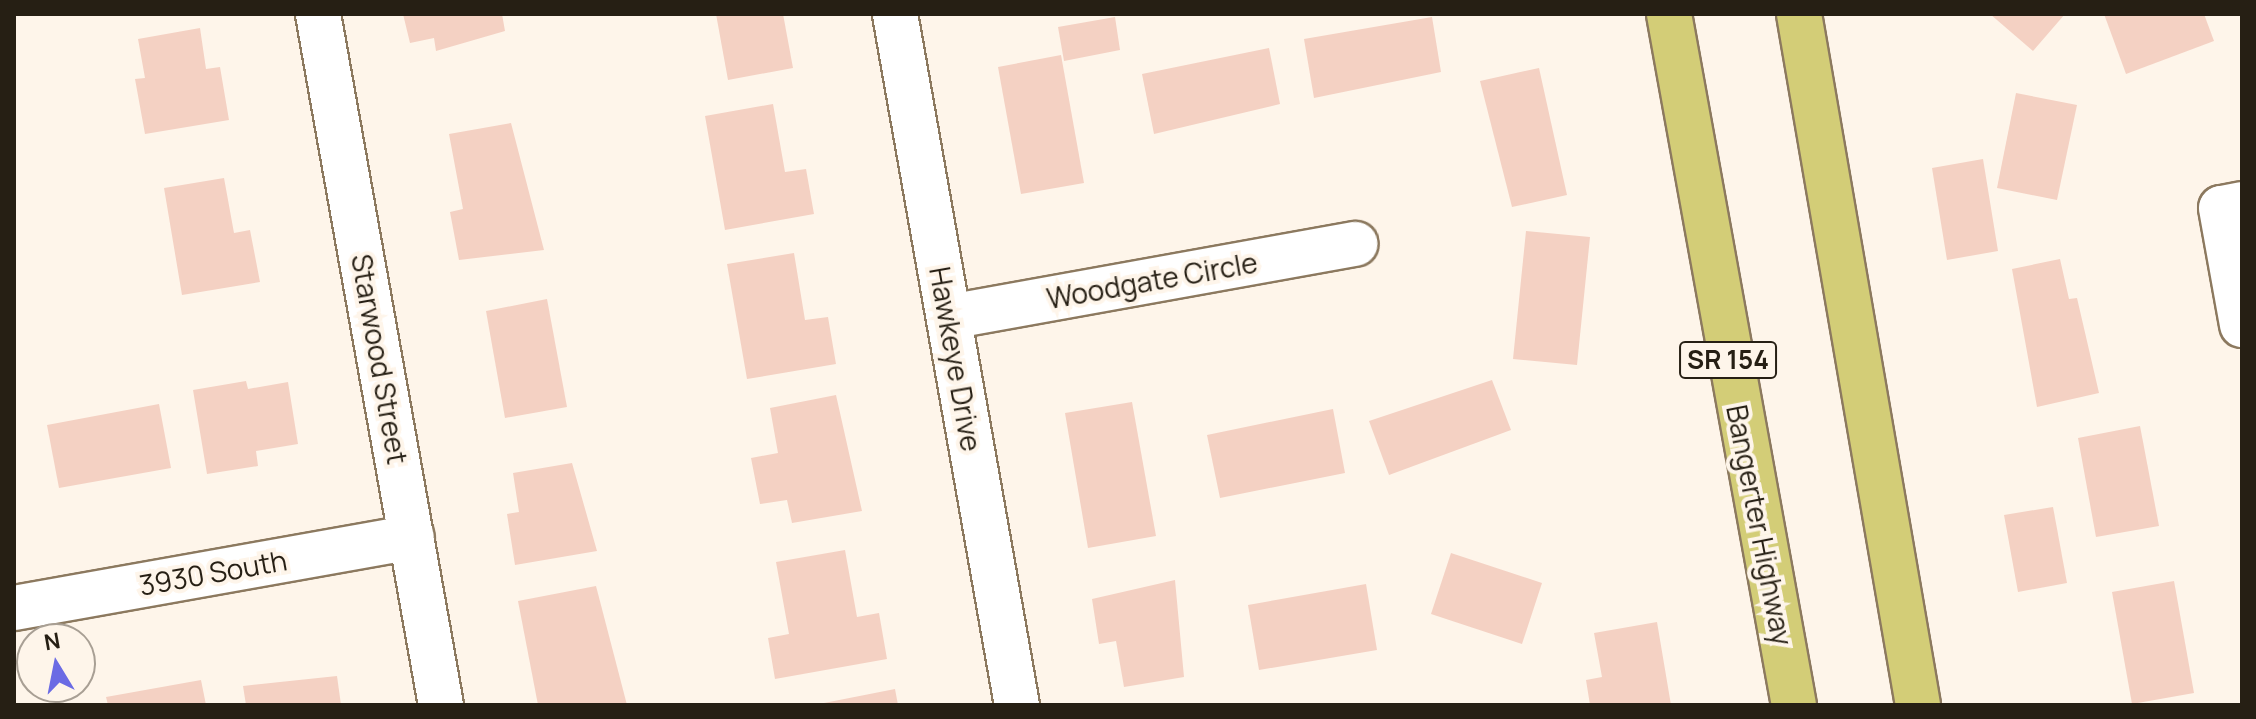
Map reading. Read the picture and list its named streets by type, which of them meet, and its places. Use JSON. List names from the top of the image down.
{
  "streets": {
    "highway": ["SR 154", "Bangerter Highway"],
    "street": [
      "Woodgate Circle",
      "Starwood Street",
      "Hawkeye Drive",
      "3930 South"
    ]
  },
  "crossings": [
    ["Woodgate Circle", "Hawkeye Drive"],
    ["Starwood Street", "3930 South"]
  ],
  "north": "top"
}
